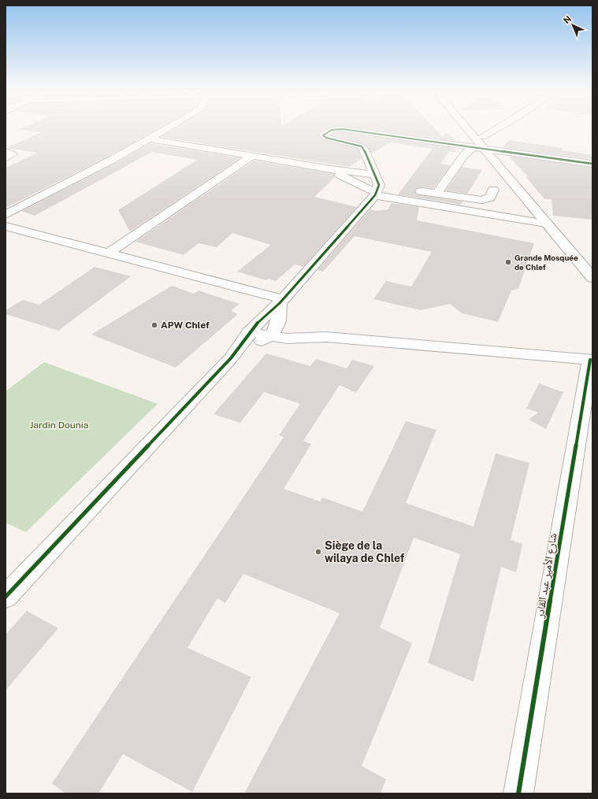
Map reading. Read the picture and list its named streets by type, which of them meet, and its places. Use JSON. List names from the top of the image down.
{
  "streets": {
    "street": ["شارع الأمير عبد القادر"]
  },
  "parks": ["Jardin Dounia"],
  "places": ["Grande Mosquée de Chlef", "APW Chlef", "Siège de la wilaya de Chlef"],
  "north": "top left"
}
